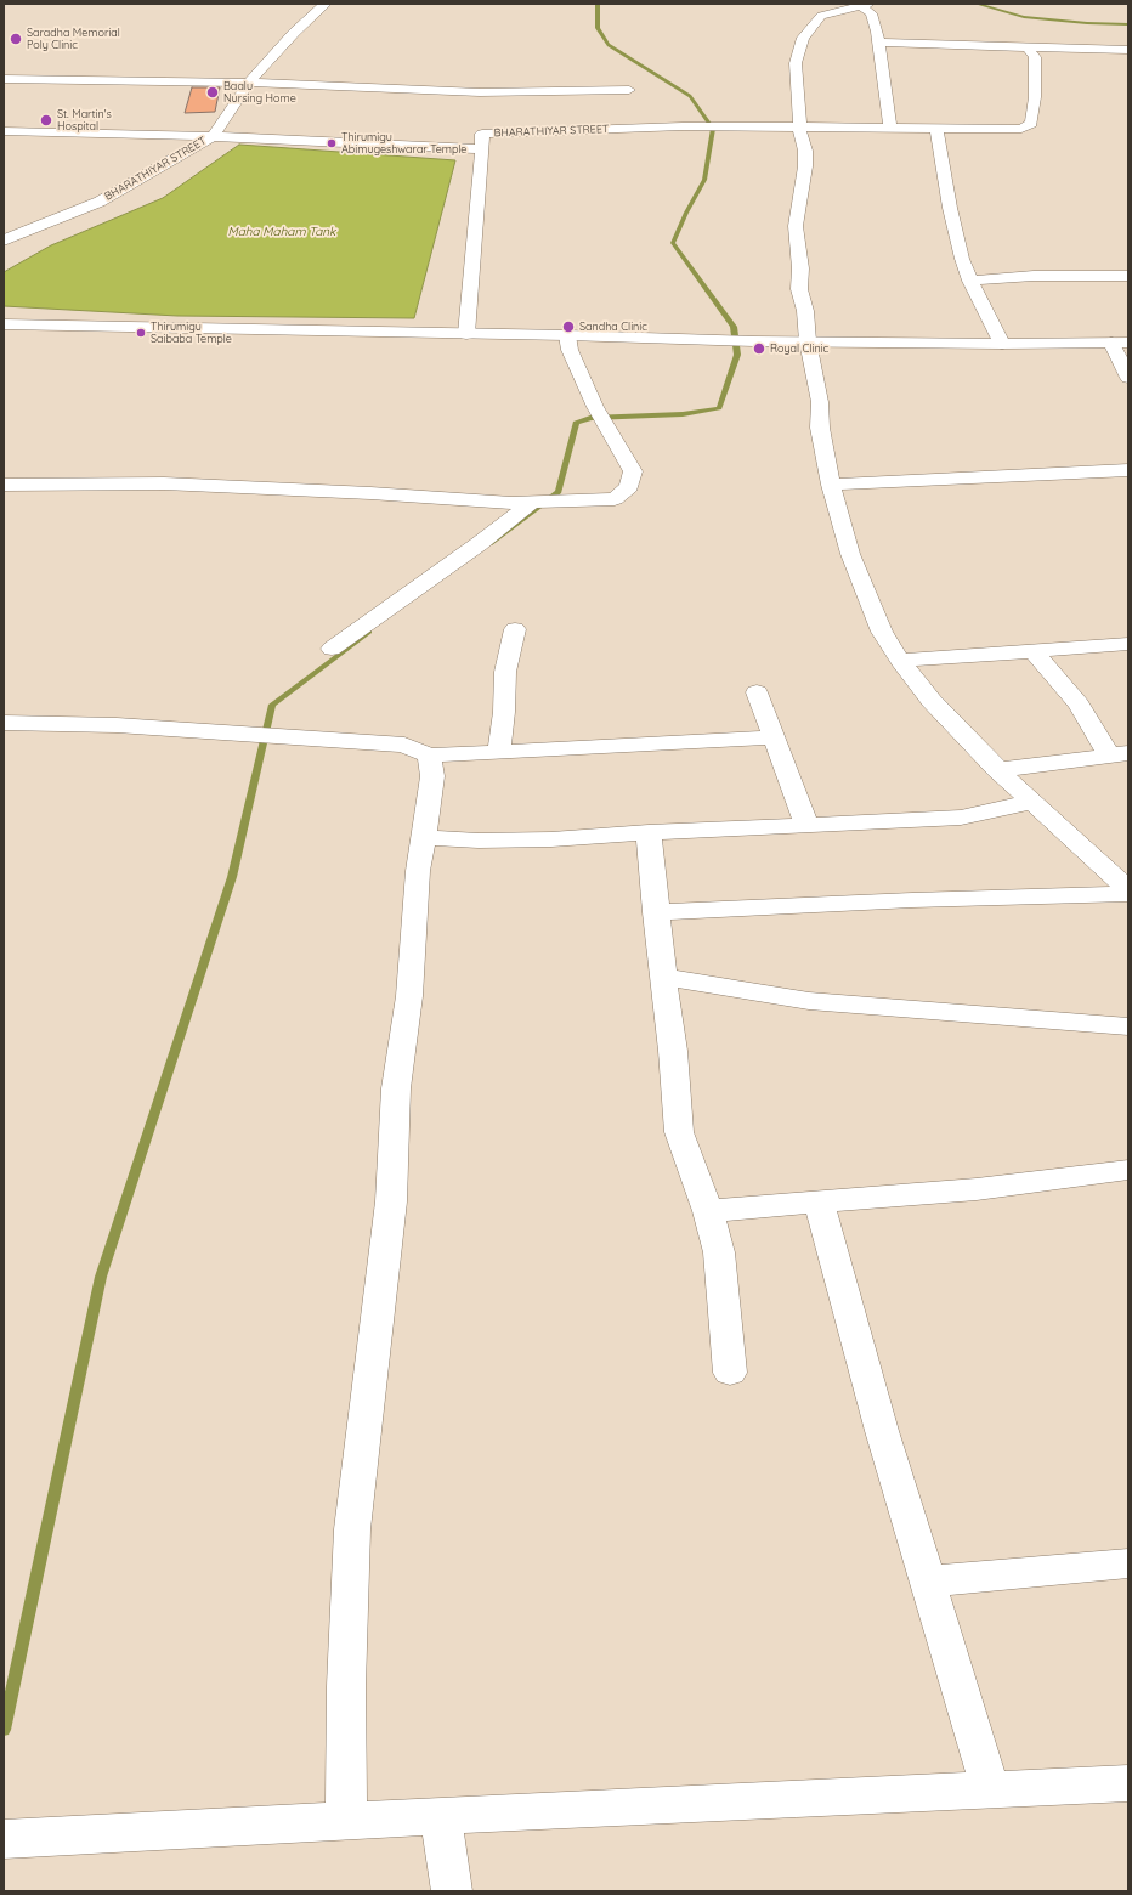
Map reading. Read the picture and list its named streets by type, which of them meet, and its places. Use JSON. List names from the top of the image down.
{
  "streets": {
    "street": ["BHARATHIYAR STREET"]
  },
  "water": ["Maha Maham Tank"],
  "places": [
    "Saradha Memorial Poly Clinic",
    "Baalu Nursing Home",
    "St. Martin's Hospital",
    "Thirumigu Abimugeshwarar Temple",
    "Sandha Clinic",
    "Thirumigu Saibaba Temple",
    "Royal Clinic"
  ]
}
